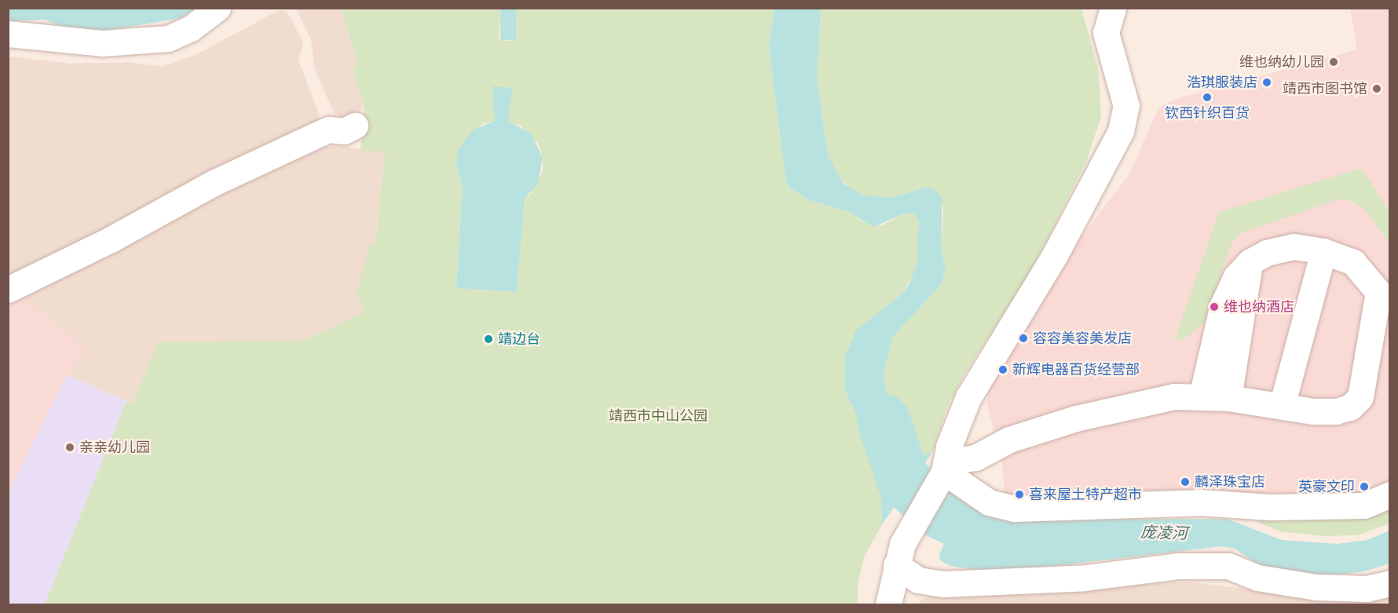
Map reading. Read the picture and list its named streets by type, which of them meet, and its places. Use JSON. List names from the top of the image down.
{
  "water": ["庞凌河"],
  "parks": ["靖西市中山公园"],
  "places": [
    "维也纳幼儿园",
    "浩琪服装店",
    "靖西市图书馆",
    "钦西针织百货",
    "维也纳酒店",
    "容容美容美发店",
    "靖边台",
    "新辉电器百货经营部",
    "亲亲幼儿园",
    "麟泽珠宝店",
    "英豪文印",
    "喜来屋土特产超市"
  ]
}
